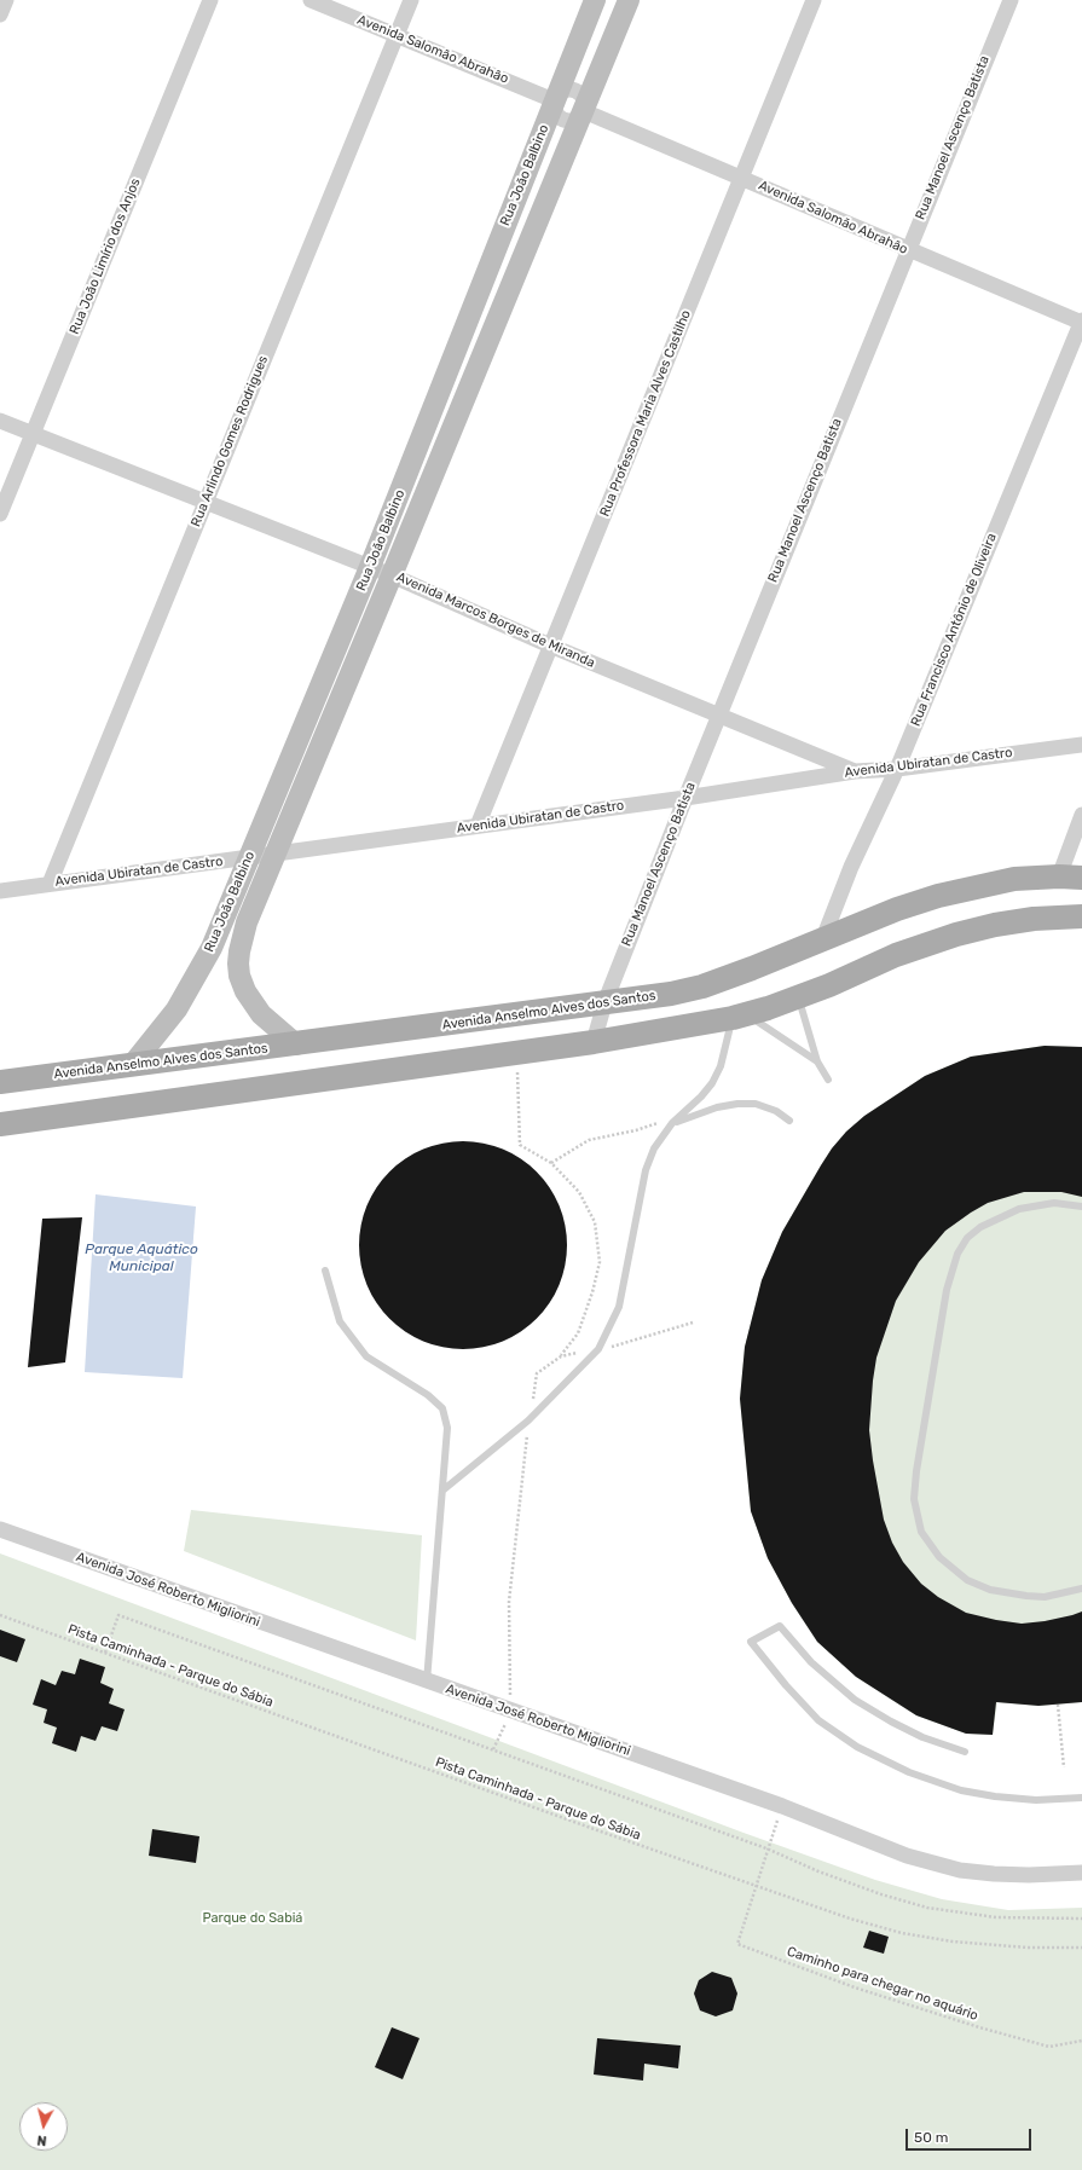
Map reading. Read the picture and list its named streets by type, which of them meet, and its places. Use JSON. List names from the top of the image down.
{
  "streets": {
    "main road": ["Rua João Balbino", "Avenida Anselmo Alves dos Santos"],
    "street": [
      "Avenida Salomão Abrahão",
      "Rua Manoel Ascenço Batista",
      "Rua João Limírio dos Anjos",
      "Rua Professora Maria Alves Castilho",
      "Rua Arlindo Gomes Rodrigues",
      "Avenida Marcos Borges de Miranda",
      "Rua Francisco Antônio de Oliveira",
      "Avenida Ubiratan de Castro",
      "Avenida José Roberto Migliorini"
    ],
    "path": ["Pista Caminhada - Parque do Sábia", "Caminho para chegar no aquário"]
  },
  "crossings": [
    ["Avenida Salomão Abrahão", "Rua Manoel Ascenço Batista"],
    ["Avenida Salomão Abrahão", "Rua João Balbino"],
    ["Avenida Salomão Abrahão", "Rua Professora Maria Alves Castilho"],
    ["Avenida Salomão Abrahão", "Rua Arlindo Gomes Rodrigues"],
    ["Avenida Salomão Abrahão", "Rua Francisco Antônio de Oliveira"],
    ["Rua Manoel Ascenço Batista", "Avenida Marcos Borges de Miranda"],
    ["Rua Manoel Ascenço Batista", "Avenida Ubiratan de Castro"],
    ["Rua Manoel Ascenço Batista", "Avenida Anselmo Alves dos Santos"],
    ["Rua João Balbino", "Avenida Marcos Borges de Miranda"],
    ["Rua João Balbino", "Avenida Ubiratan de Castro"],
    ["Rua João Balbino", "Avenida Anselmo Alves dos Santos"],
    ["Rua João Limírio dos Anjos", "Avenida Marcos Borges de Miranda"],
    ["Rua Professora Maria Alves Castilho", "Avenida Marcos Borges de Miranda"],
    ["Rua Professora Maria Alves Castilho", "Avenida Ubiratan de Castro"],
    ["Rua Arlindo Gomes Rodrigues", "Avenida Marcos Borges de Miranda"],
    ["Rua Arlindo Gomes Rodrigues", "Avenida Ubiratan de Castro"],
    ["Avenida Marcos Borges de Miranda", "Avenida Ubiratan de Castro"],
    ["Rua Francisco Antônio de Oliveira", "Avenida Ubiratan de Castro"],
    ["Rua Francisco Antônio de Oliveira", "Avenida Anselmo Alves dos Santos"],
    ["Pista Caminhada - Parque do Sábia", "Caminho para chegar no aquário"]
  ],
  "water": ["Parque Aquático Municipal"],
  "parks": ["Parque do Sabiá"],
  "scale_bar": "50 m",
  "north": "bottom"
}
